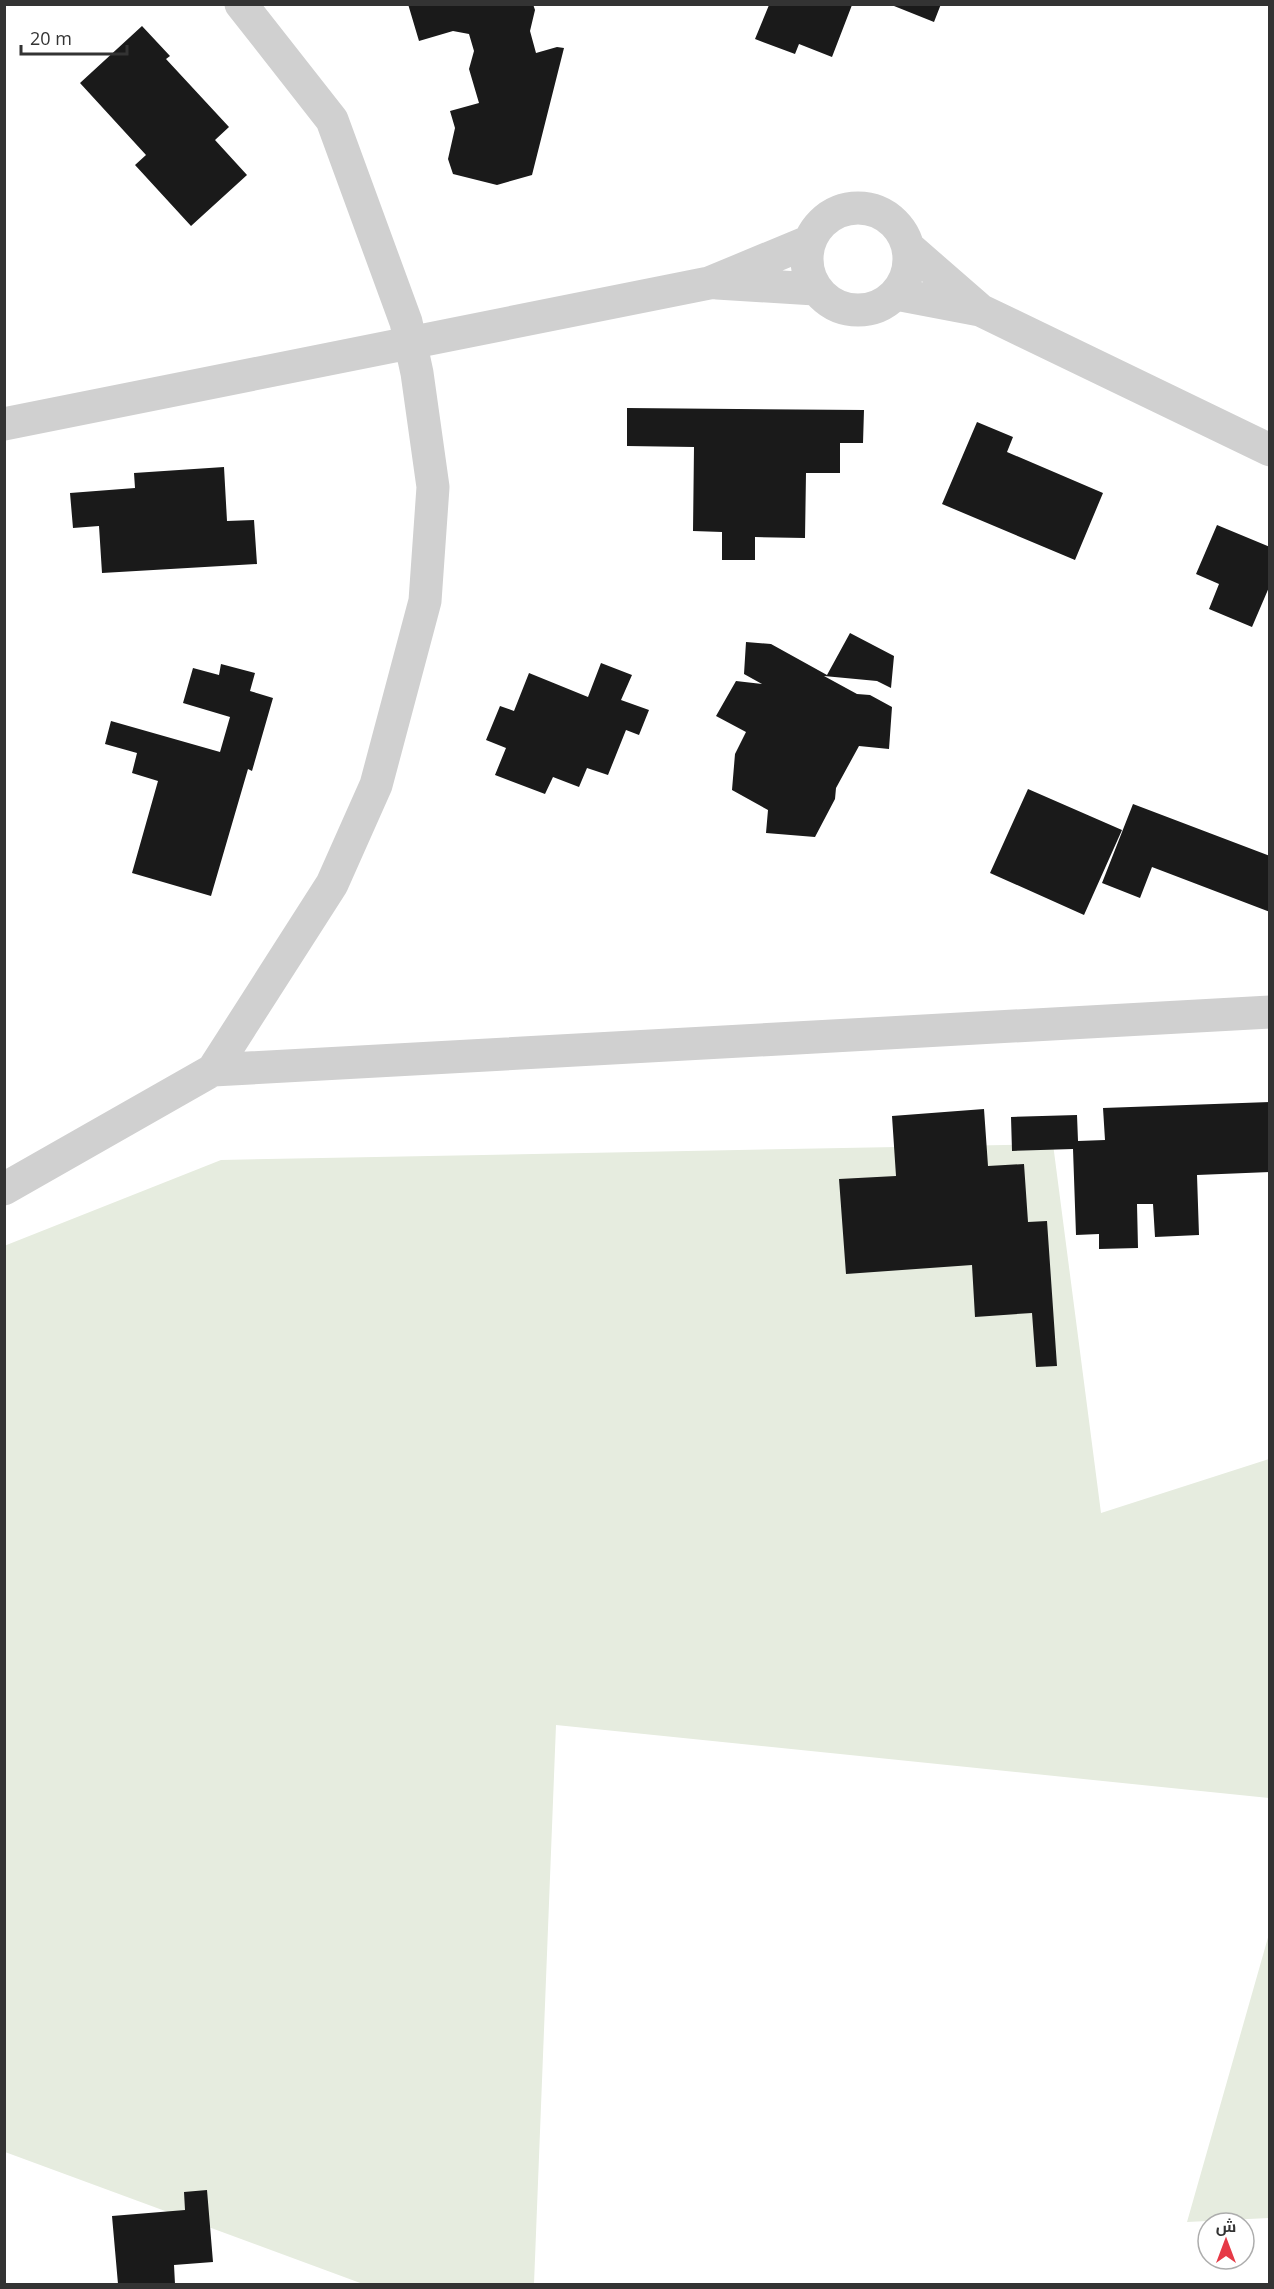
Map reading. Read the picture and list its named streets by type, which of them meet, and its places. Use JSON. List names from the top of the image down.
{
  "scale_bar": "20 m",
  "north": "top"
}
